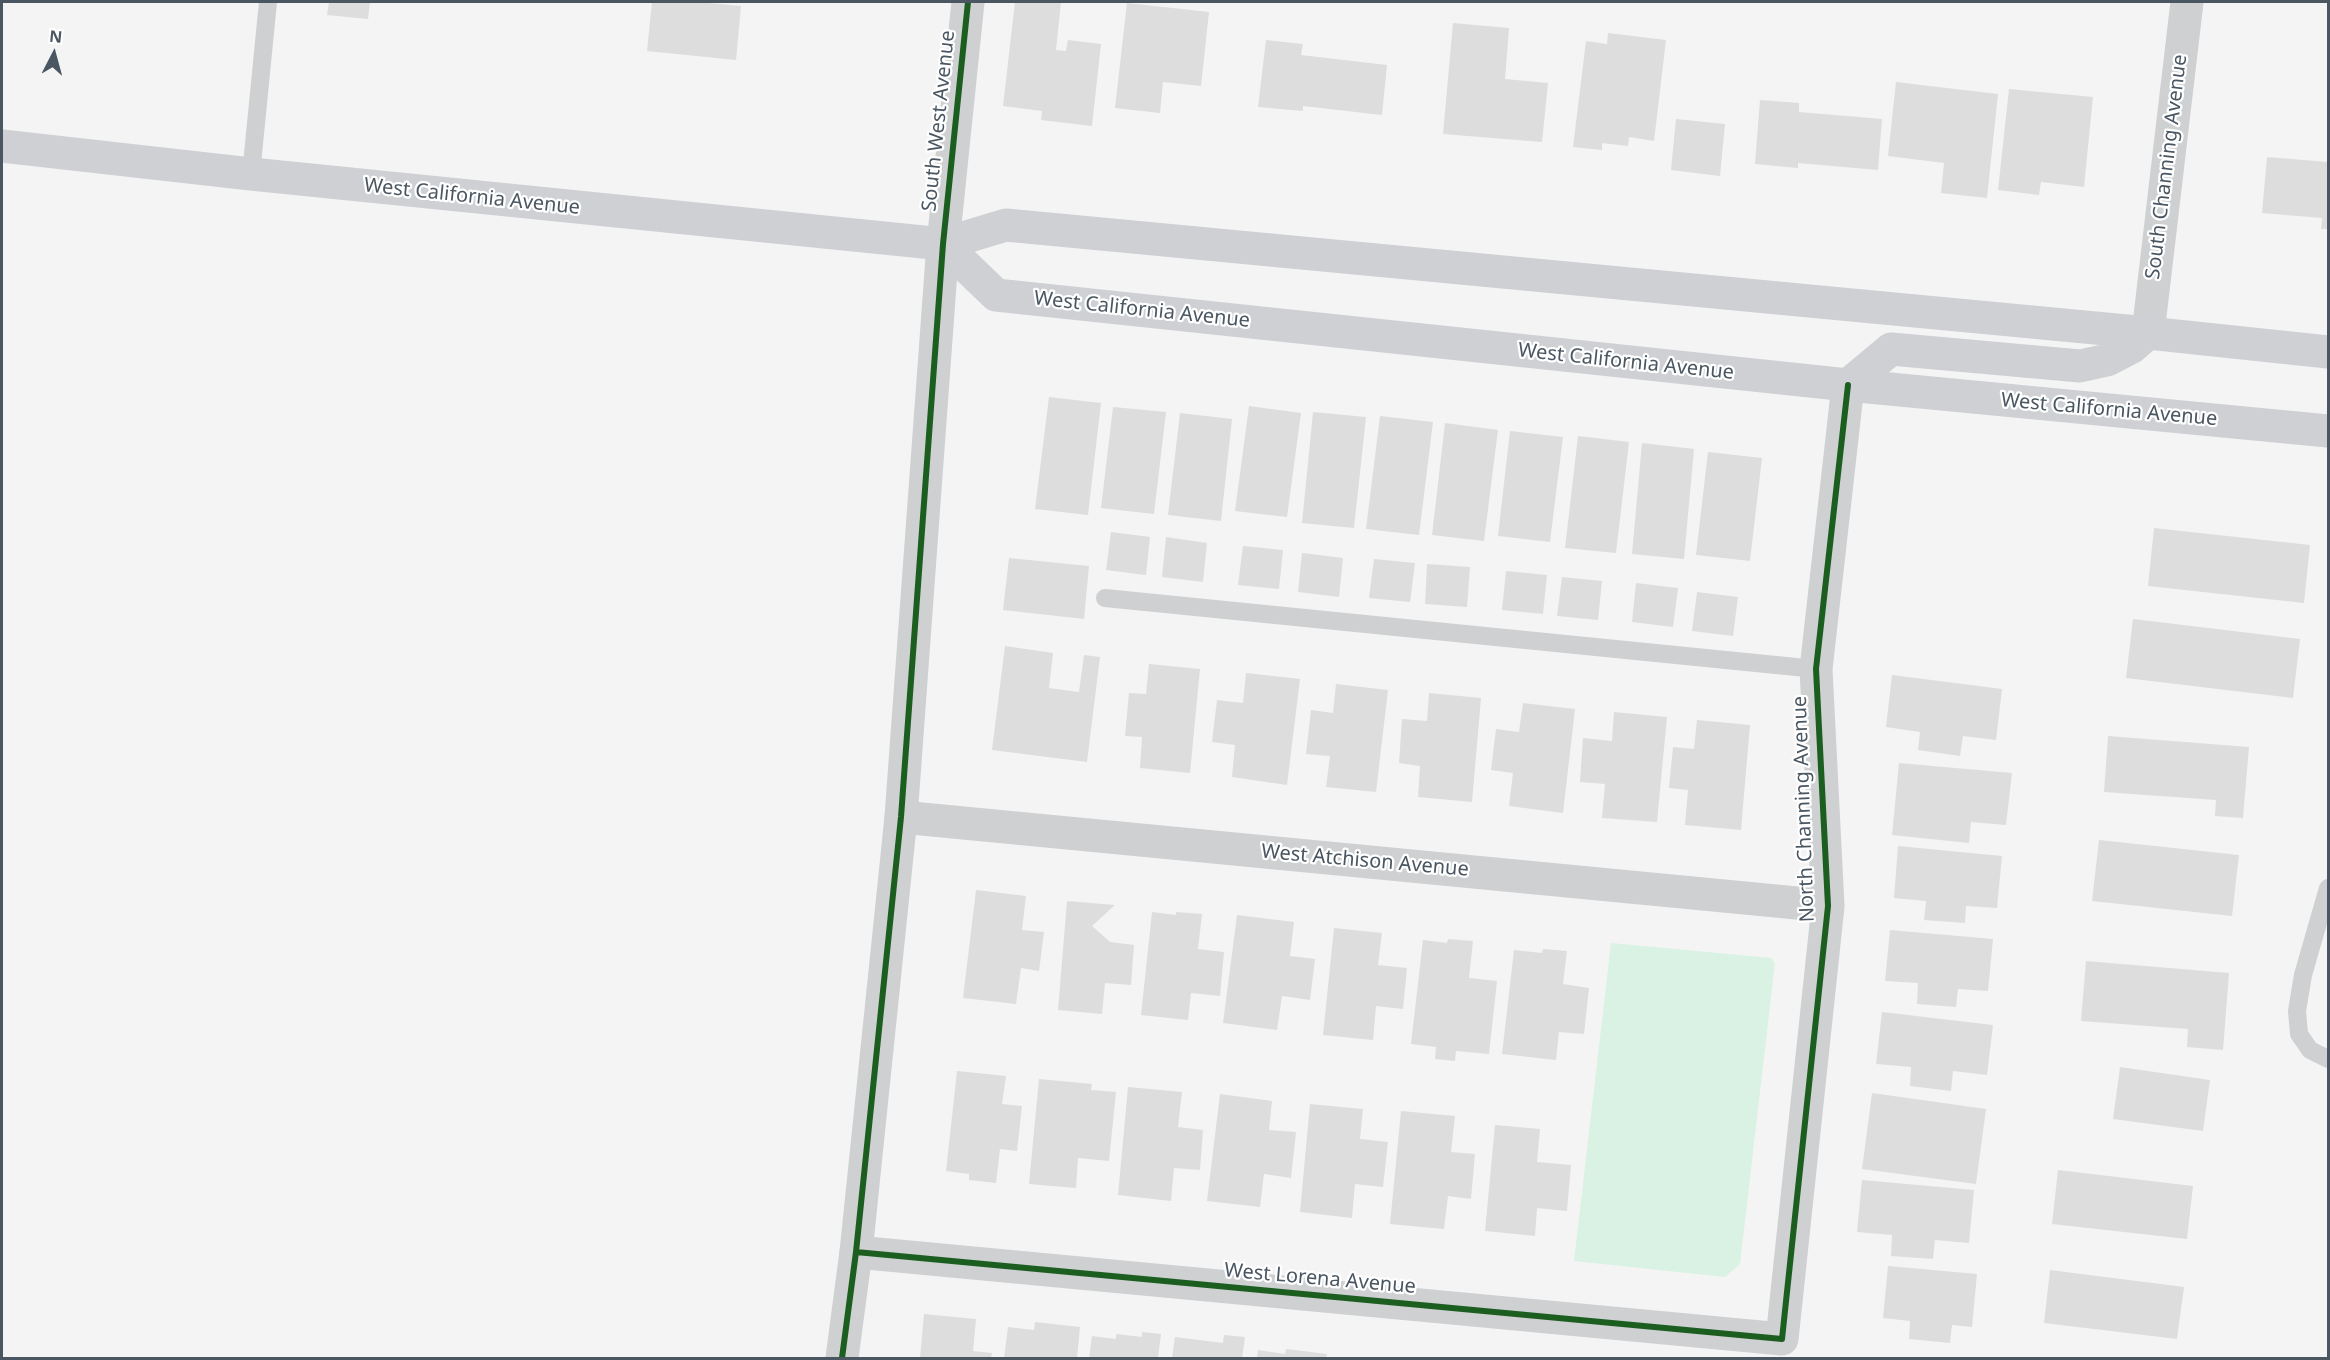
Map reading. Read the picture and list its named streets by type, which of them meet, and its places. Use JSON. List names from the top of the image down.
{
  "streets": {
    "main road": ["West California Avenue"],
    "street": [
      "South West Avenue",
      "South Channing Avenue",
      "North Channing Avenue",
      "West Atchison Avenue",
      "West Lorena Avenue"
    ]
  },
  "crossings": [
    ["South West Avenue", "West California Avenue"],
    ["South West Avenue", "West Atchison Avenue"],
    ["South West Avenue", "West Lorena Avenue"],
    ["South Channing Avenue", "West California Avenue"],
    ["West California Avenue", "North Channing Avenue"],
    ["North Channing Avenue", "West Atchison Avenue"],
    ["North Channing Avenue", "West Lorena Avenue"]
  ],
  "north": "top"
}
